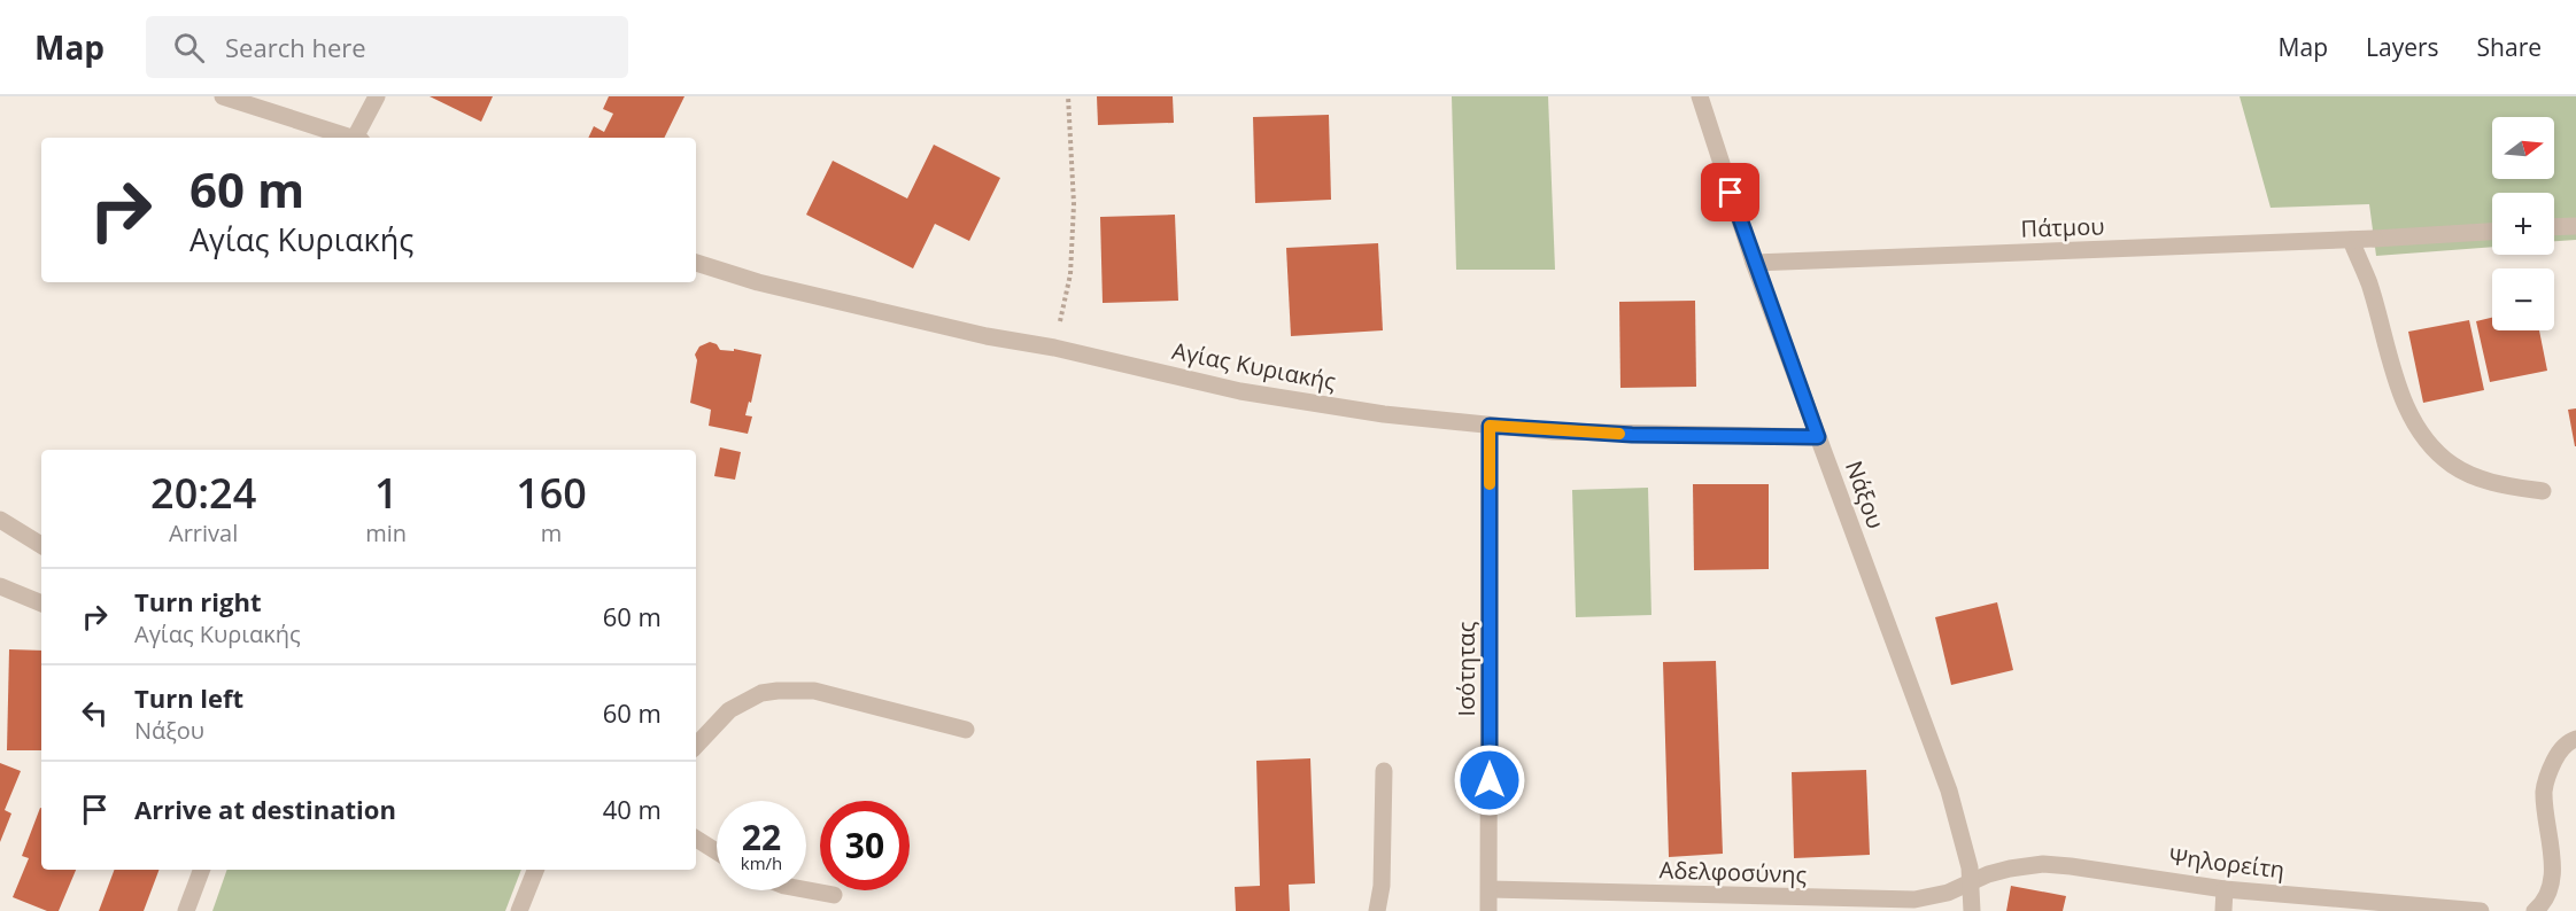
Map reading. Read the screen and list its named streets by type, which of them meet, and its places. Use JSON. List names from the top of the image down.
{
  "streets": {
    "street": [
      "Πάτμου",
      "Αγίας Κυριακής",
      "Νάξου",
      "Ισότητας",
      "Ψηλορείτη",
      "Αδελφοσύνης"
    ]
  },
  "crossings": [
    ["Πάτμου", "Νάξου"],
    ["Αγίας Κυριακής", "Νάξου"],
    ["Αγίας Κυριακής", "Ισότητας"],
    ["Νάξου", "Ψηλορείτη"],
    ["Νάξου", "Αδελφοσύνης"],
    ["Ισότητας", "Αδελφοσύνης"],
    ["Ψηλορείτη", "Αδελφοσύνης"]
  ],
  "north": "right",
  "page": {
    "header": "Map",
    "search": "Search here",
    "nav": ["Map", "Layers", "Share"],
    "map_buttons": ["+", "−"],
    "turn": ["60 m", "Αγίας Κυριακής"],
    "eta": [
      "20:24",
      "Arrival",
      "1",
      "min",
      "160",
      "m"
    ],
    "list": [
      {
        "name": "Turn right",
        "note": "Αγίας Κυριακής",
        "value": "60 m"
      },
      {
        "name": "Turn left",
        "note": "Νάξου",
        "value": "60 m"
      },
      {
        "name": "Arrive at destination",
        "value": "40 m"
      }
    ],
    "speed": "22 km/h",
    "limit": "30"
  }
}
